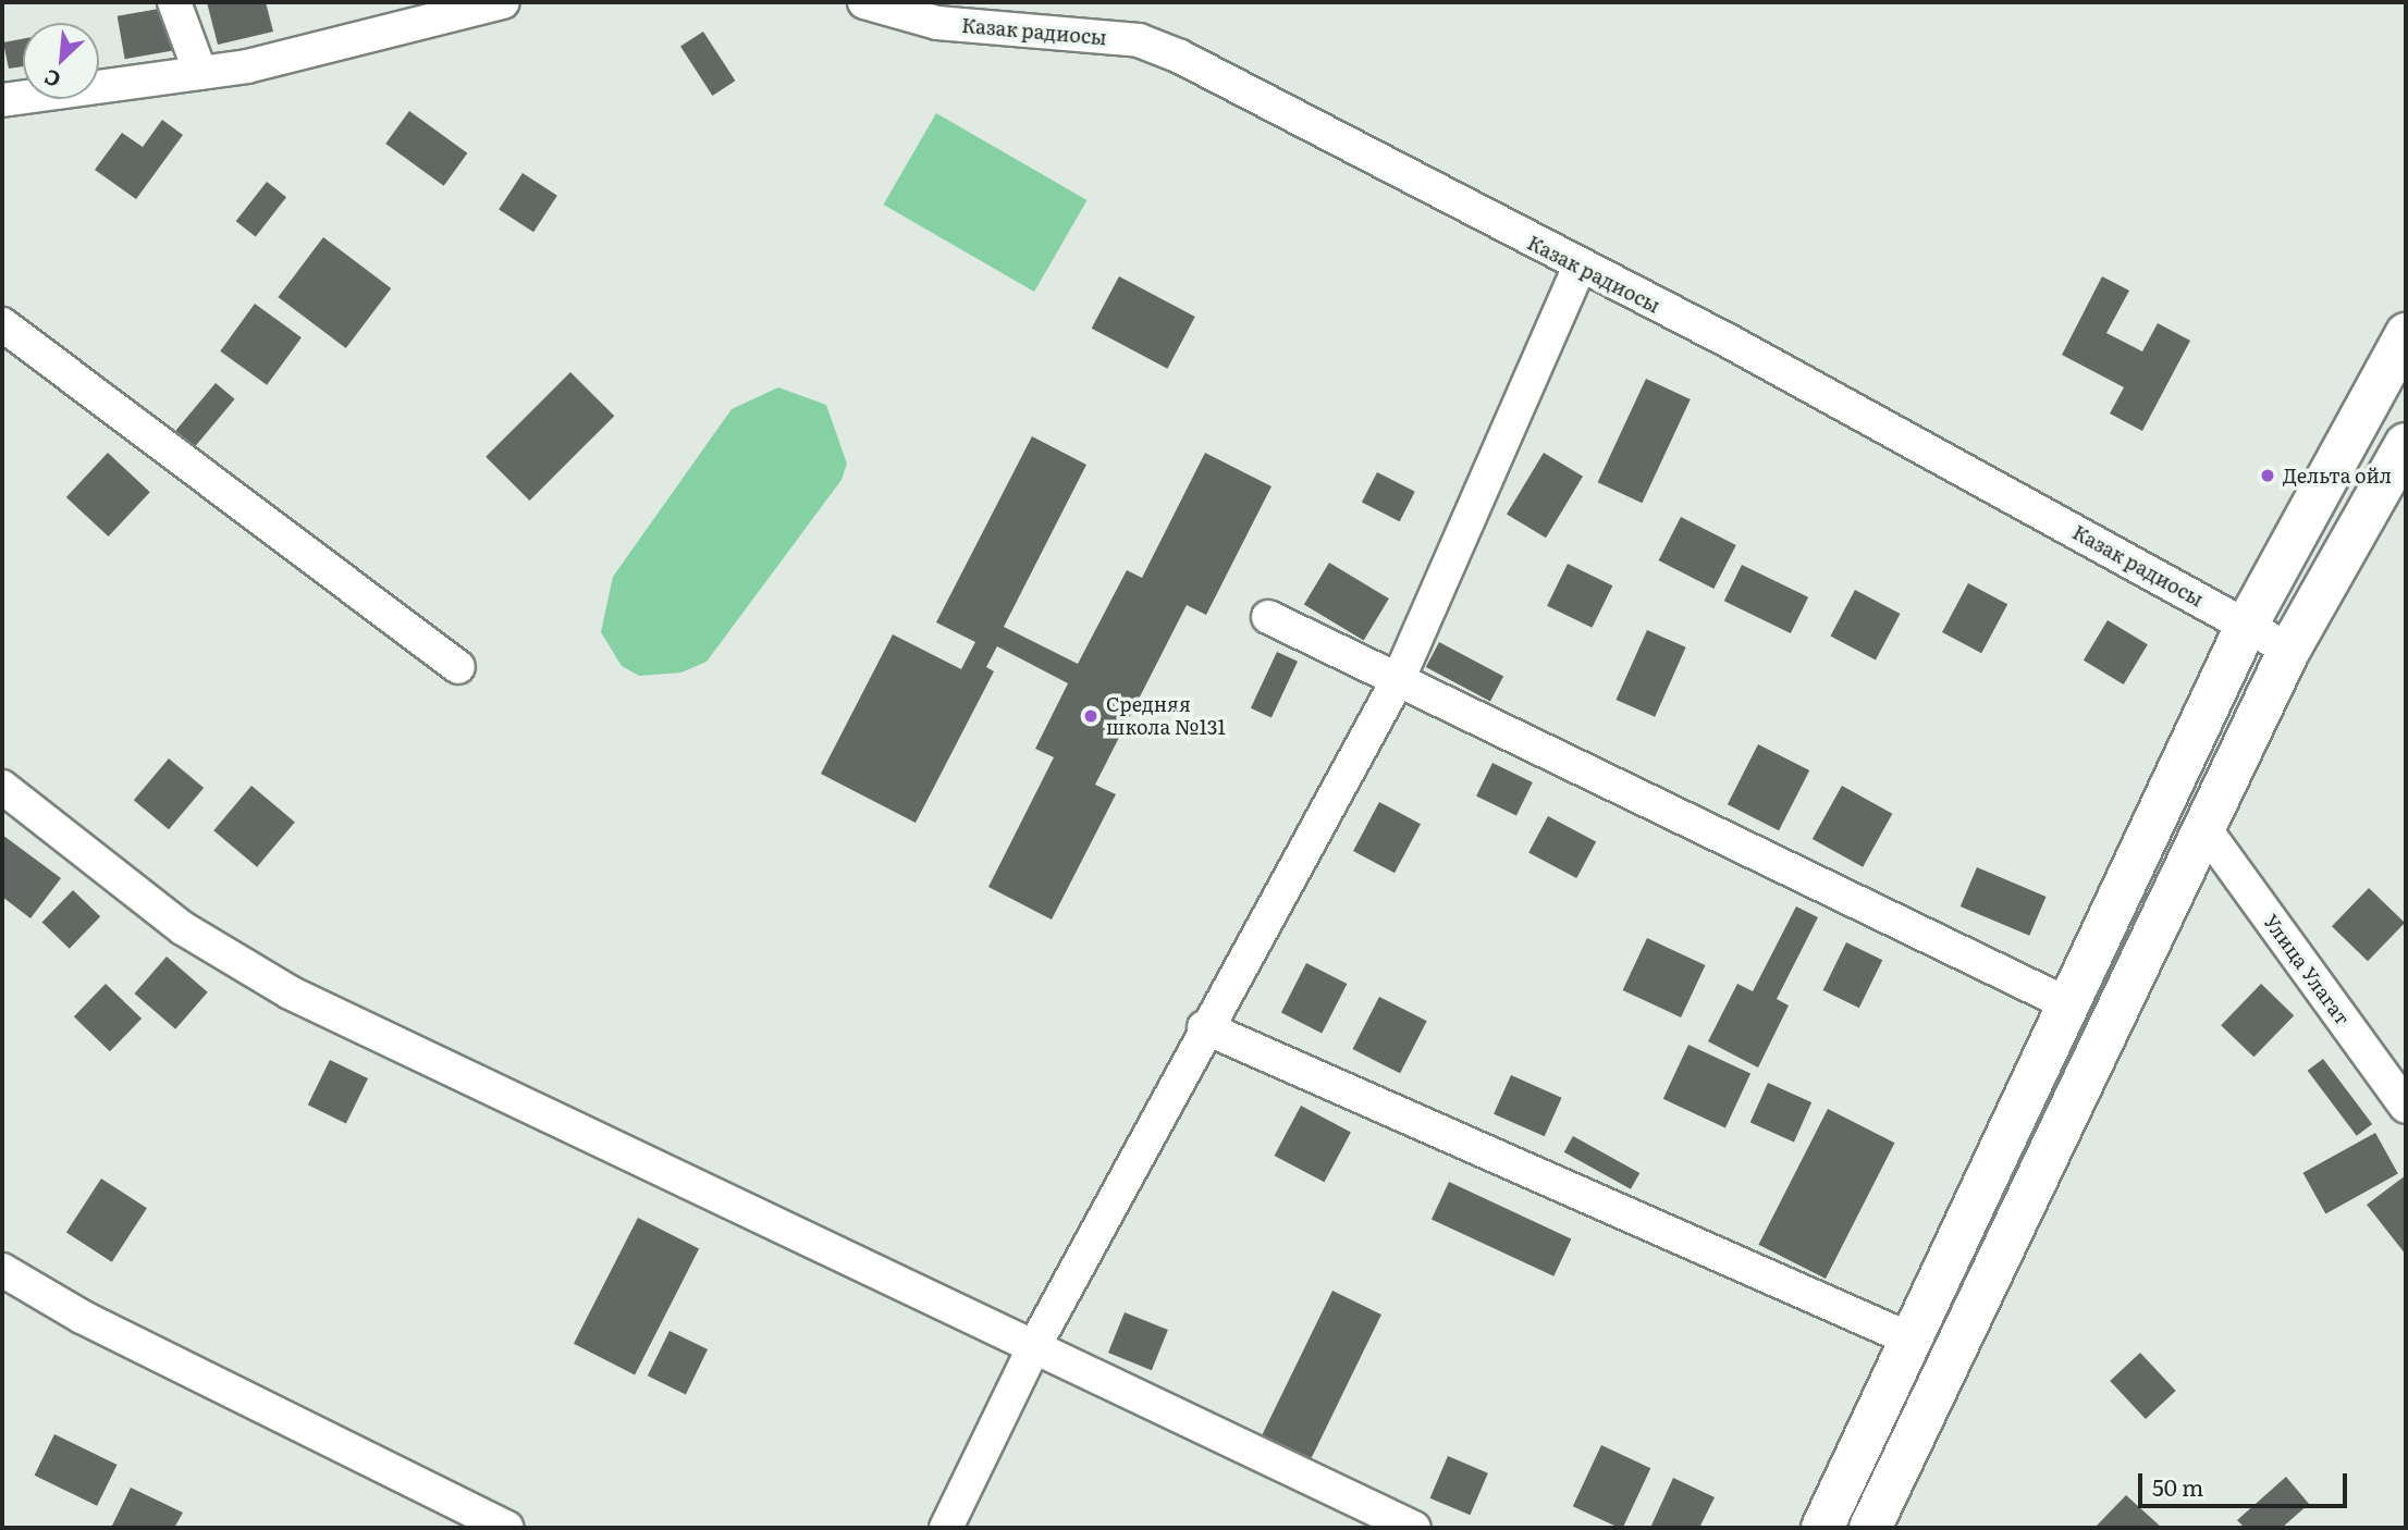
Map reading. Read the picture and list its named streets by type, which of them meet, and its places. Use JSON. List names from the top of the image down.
{
  "streets": {
    "street": ["Казак радиосы", "Улица Улагат"]
  },
  "places": ["Дельта ойл", "Средняя школа №131"],
  "scale_bar": "50 m",
  "north": "bottom left"
}
